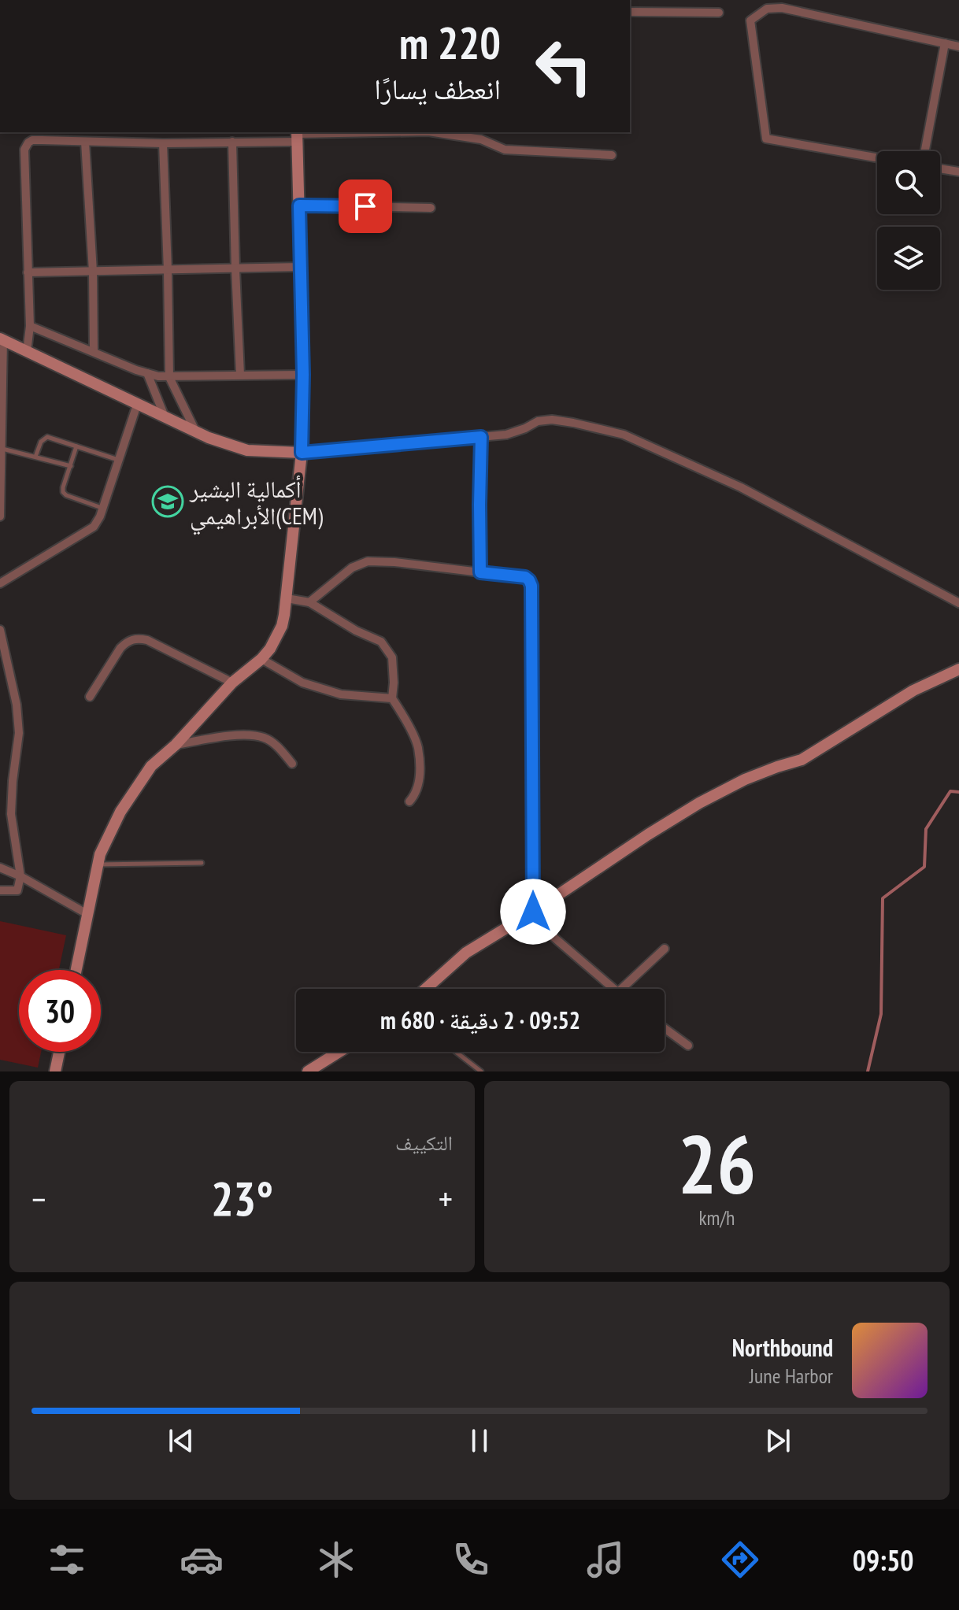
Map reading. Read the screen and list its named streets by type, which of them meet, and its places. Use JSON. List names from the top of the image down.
{
  "places": {
    "school or university": ["أكمالية البشير الأبراهيمي(CEM)"]
  },
  "page": {
    "turn": ["220 m", "انعطف يسارًا"],
    "limit": "30",
    "trip": "09:52 · 2 دقيقة · 680 m",
    "tile": [
      ["26", "km/h"],
      "التكييف"
    ],
    "heat": ["−", "23°", "+"],
    "song": ["Northbound", "June Harbor"],
    "tabs": "09:50"
  }
}
